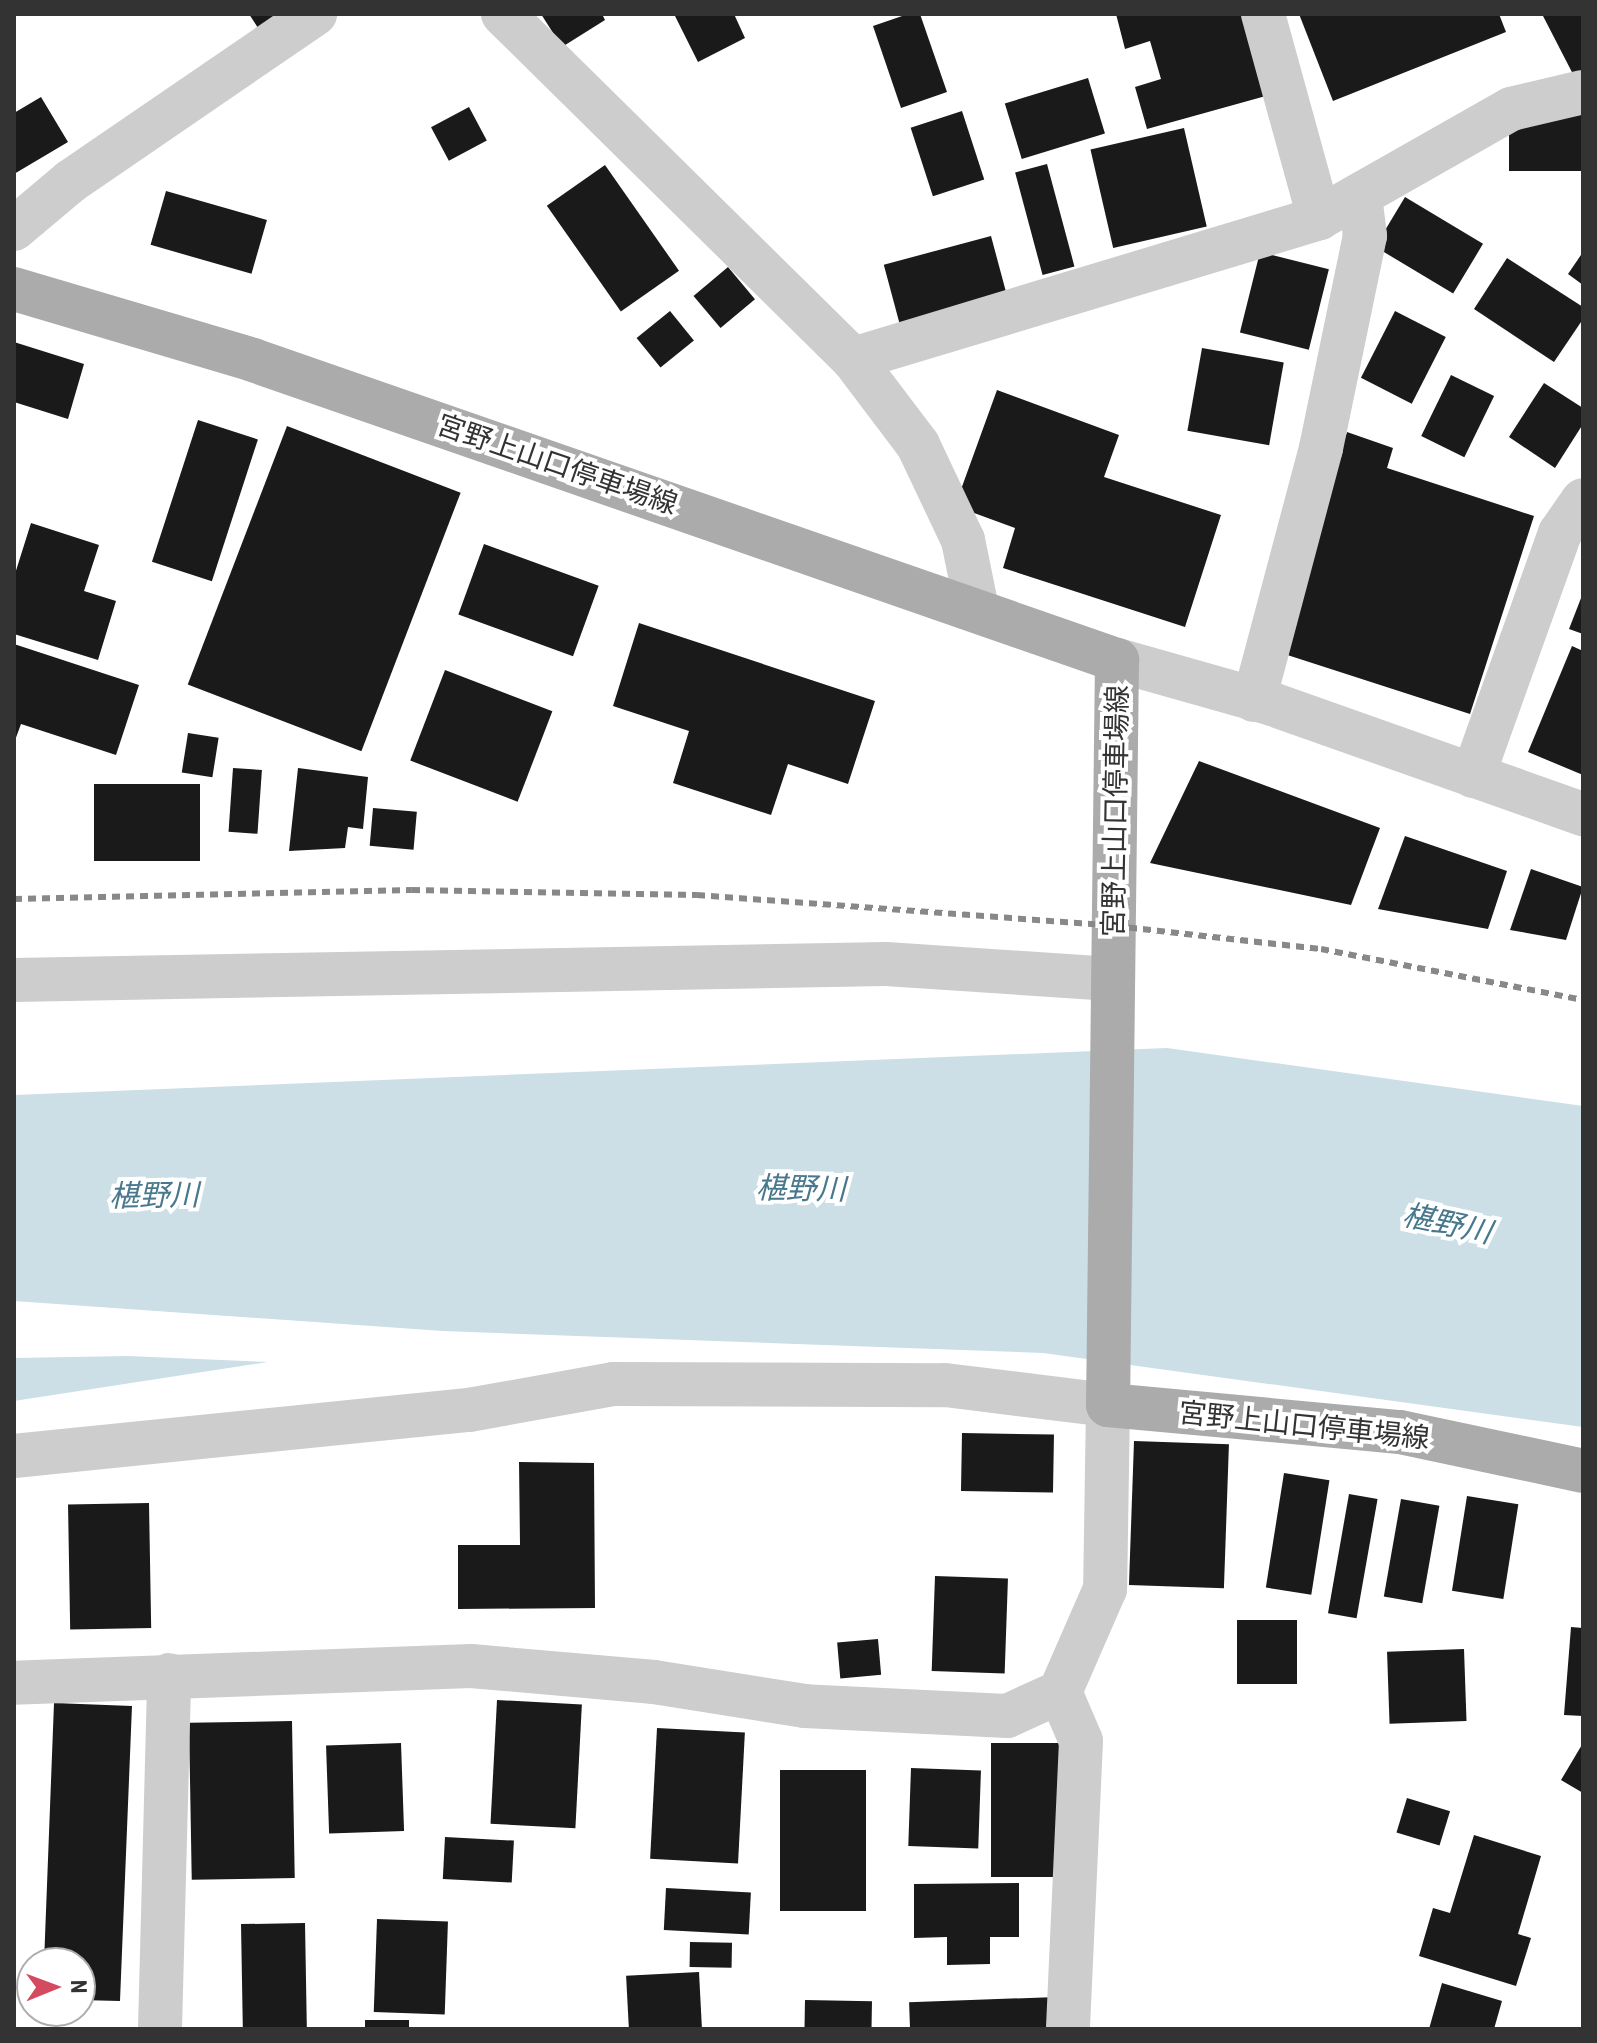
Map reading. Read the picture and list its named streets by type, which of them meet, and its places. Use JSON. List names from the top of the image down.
{
  "streets": {
    "main road": ["宮野上山口停車場線"]
  },
  "water": ["椹野川"],
  "north": "right"
}
